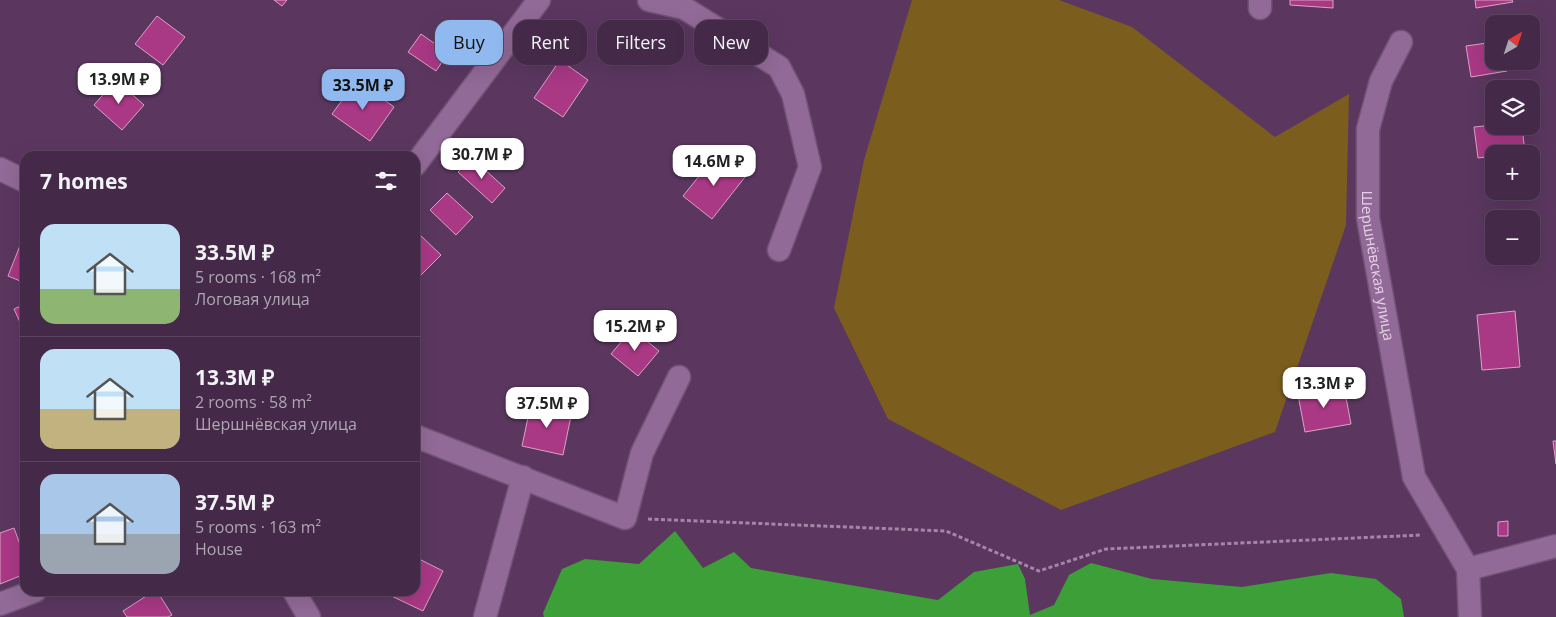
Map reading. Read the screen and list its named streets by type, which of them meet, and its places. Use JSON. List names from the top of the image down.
{
  "streets": {
    "street": ["Шершнёвская улица"]
  },
  "north": "top right",
  "page": {
    "map_buttons": ["+", "−"],
    "chip": [
      "Buy",
      "Rent",
      "Filters",
      "New"
    ],
    "price": [
      "13.9M ₽",
      "33.5M ₽",
      "30.7M ₽",
      "14.6M ₽",
      "15.2M ₽",
      "13.3M ₽",
      "37.5M ₽"
    ],
    "heading": "7 homes",
    "list": [
      {
        "name": "33.5M ₽",
        "note": "5 rooms · 168 m² · Логовая улица"
      },
      {
        "name": "13.3M ₽",
        "note": "2 rooms · 58 m² · Шершнёвская улица"
      },
      {
        "name": "37.5M ₽",
        "note": "5 rooms · 163 m² · House"
      }
    ]
  }
}
